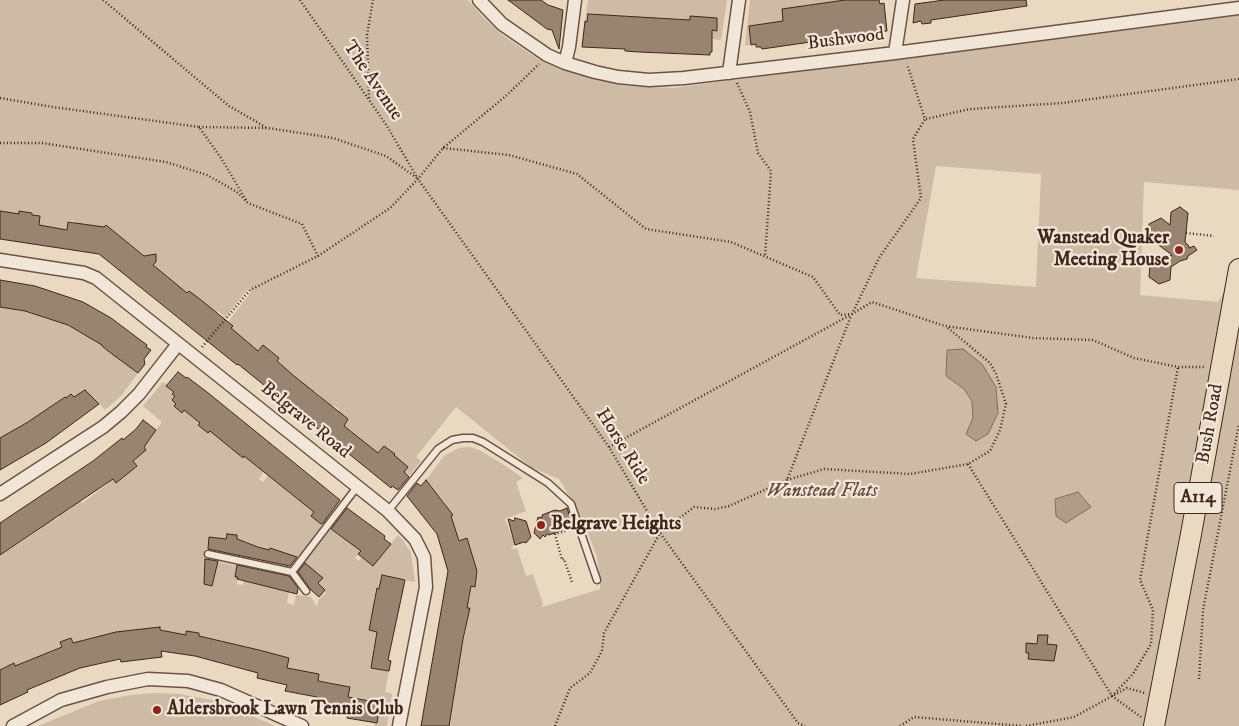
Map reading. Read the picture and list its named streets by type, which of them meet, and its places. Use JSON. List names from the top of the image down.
{
  "streets": {
    "main road": ["Bush Road", "A114"],
    "street": ["Bushwood", "Belgrave Road"],
    "path": ["The Avenue", "Horse Ride"]
  },
  "crossings": [
    ["The Avenue", "Horse Ride"]
  ],
  "parks": ["Wanstead Flats"],
  "places": ["Wanstead Quaker Meeting House", "Belgrave Heights", "Aldersbrook Lawn Tennis Club"]
}
